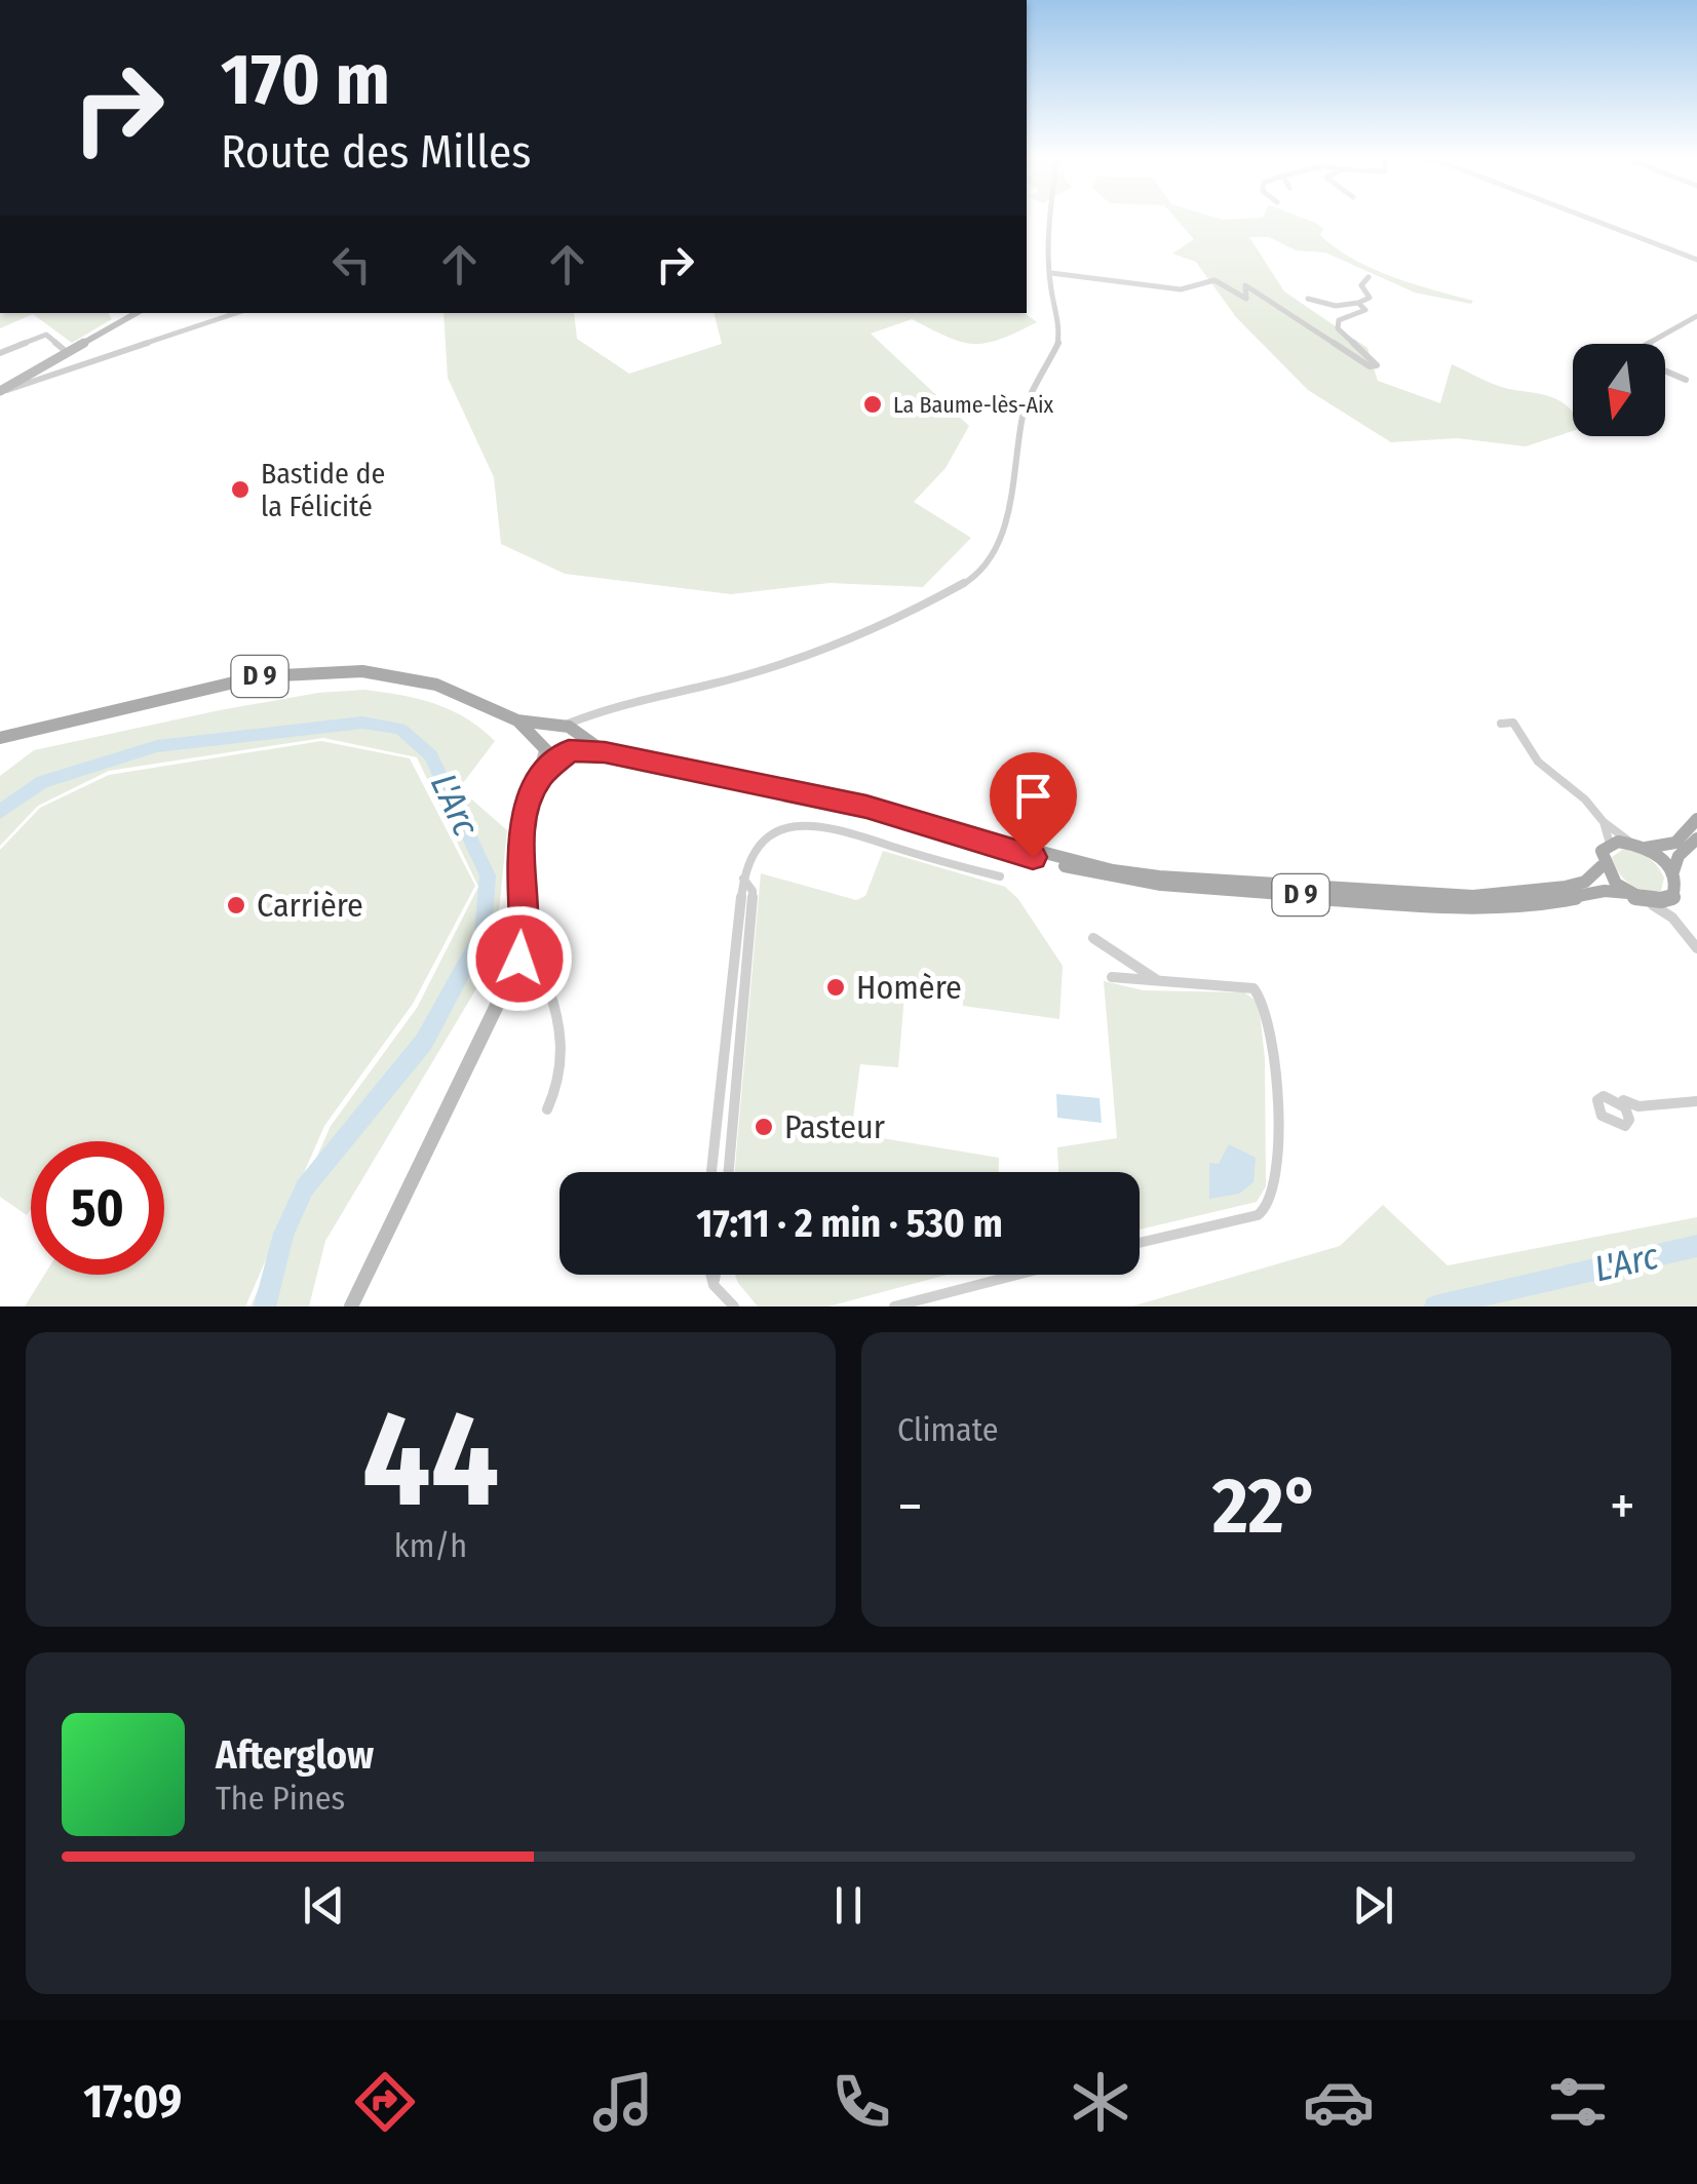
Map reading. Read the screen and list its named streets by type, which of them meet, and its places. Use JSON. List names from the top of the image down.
{
  "streets": {
    "main road": ["D 9"]
  },
  "water": ["L'Arc"],
  "places": [
    "La Baume-lès-Aix",
    "Bastide de la Félicité",
    "Carrière",
    "Homère",
    "Pasteur"
  ],
  "north": "bottom",
  "page": {
    "turn": ["170 m", "Route des Milles"],
    "limit": "50",
    "trip": "17:11 · 2 min · 530 m",
    "tile": [
      ["44", "km/h"],
      "Climate"
    ],
    "heat": ["−", "22°", "+"],
    "song": ["Afterglow", "The Pines"],
    "tabs": "17:09"
  }
}
